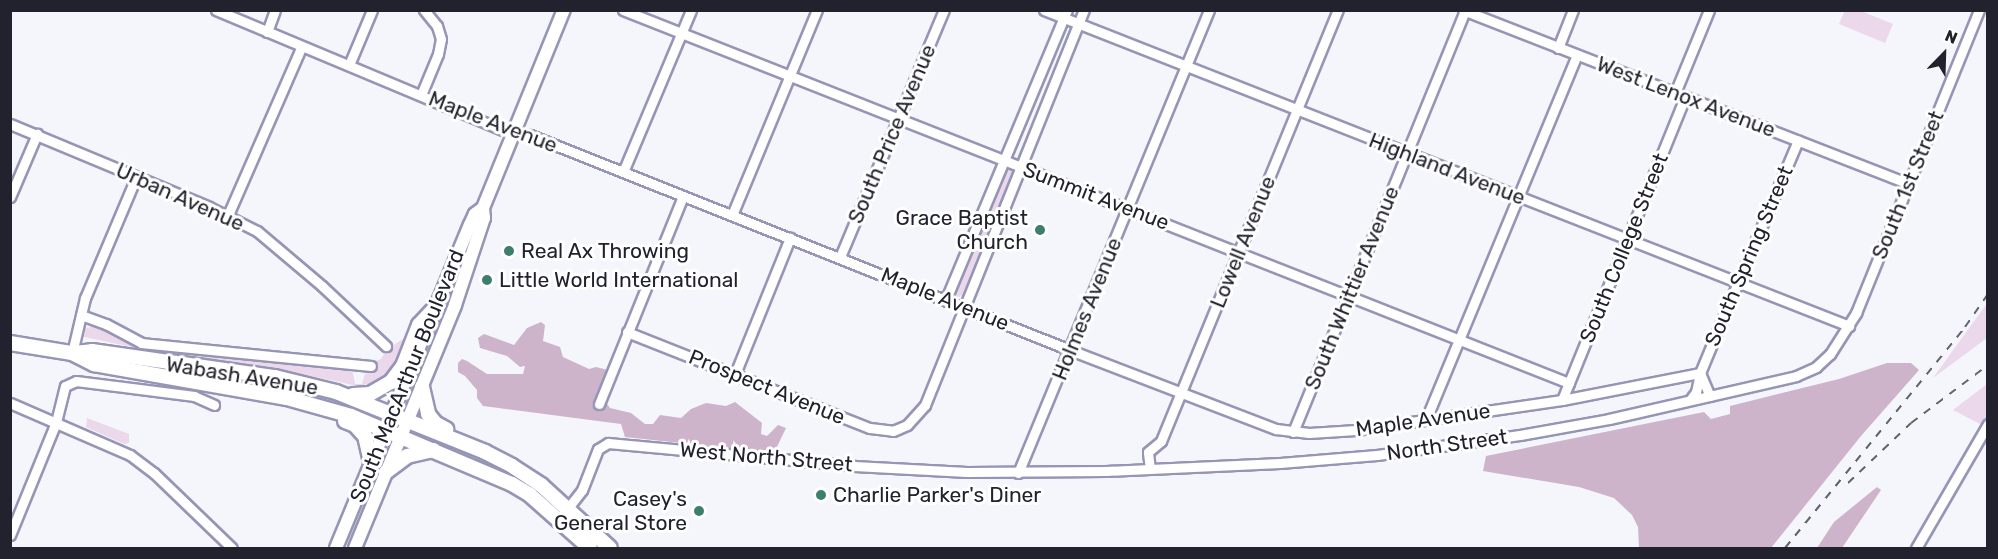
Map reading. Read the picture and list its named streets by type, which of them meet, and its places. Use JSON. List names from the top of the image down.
{
  "streets": {
    "main road": ["Wabash Avenue", "South MacArthur Boulevard"],
    "street": [
      "West Lenox Avenue",
      "Maple Avenue",
      "South Price Avenue",
      "Highland Avenue",
      "South 1st Street",
      "Summit Avenue",
      "Urban Avenue",
      "Lowell Avenue",
      "South College Street",
      "South Spring Street",
      "South Whittier Avenue",
      "Holmes Avenue",
      "Prospect Avenue",
      "North Street",
      "West North Street"
    ]
  },
  "crossings": [
    ["West Lenox Avenue", "South 1st Street"],
    ["West Lenox Avenue", "South College Street"],
    ["West Lenox Avenue", "South Spring Street"],
    ["West Lenox Avenue", "South Whittier Avenue"],
    ["Maple Avenue", "South Price Avenue"],
    ["Maple Avenue", "Lowell Avenue"],
    ["Maple Avenue", "South College Street"],
    ["Maple Avenue", "South Spring Street"],
    ["Maple Avenue", "South Whittier Avenue"],
    ["Maple Avenue", "Holmes Avenue"],
    ["Maple Avenue", "South MacArthur Boulevard"],
    ["Maple Avenue", "Prospect Avenue"],
    ["South Price Avenue", "Summit Avenue"],
    ["Highland Avenue", "South 1st Street"],
    ["Highland Avenue", "Lowell Avenue"],
    ["Highland Avenue", "South College Street"],
    ["Highland Avenue", "South Spring Street"],
    ["Highland Avenue", "South Whittier Avenue"],
    ["Highland Avenue", "Holmes Avenue"],
    ["Highland Avenue", "North Street"],
    ["South 1st Street", "North Street"],
    ["Summit Avenue", "Lowell Avenue"],
    ["Summit Avenue", "South College Street"],
    ["Summit Avenue", "South Whittier Avenue"],
    ["Summit Avenue", "Holmes Avenue"],
    ["Lowell Avenue", "North Street"],
    ["South Spring Street", "North Street"],
    ["Holmes Avenue", "North Street"],
    ["Holmes Avenue", "West North Street"],
    ["Wabash Avenue", "South MacArthur Boulevard"],
    ["Wabash Avenue", "West North Street"],
    ["North Street", "West North Street"]
  ],
  "places": [
    "Grace Baptist Church",
    "Real Ax Throwing",
    "Little World International",
    "Charlie Parker's Diner",
    "Casey's General Store"
  ],
  "north": "top right"
}
